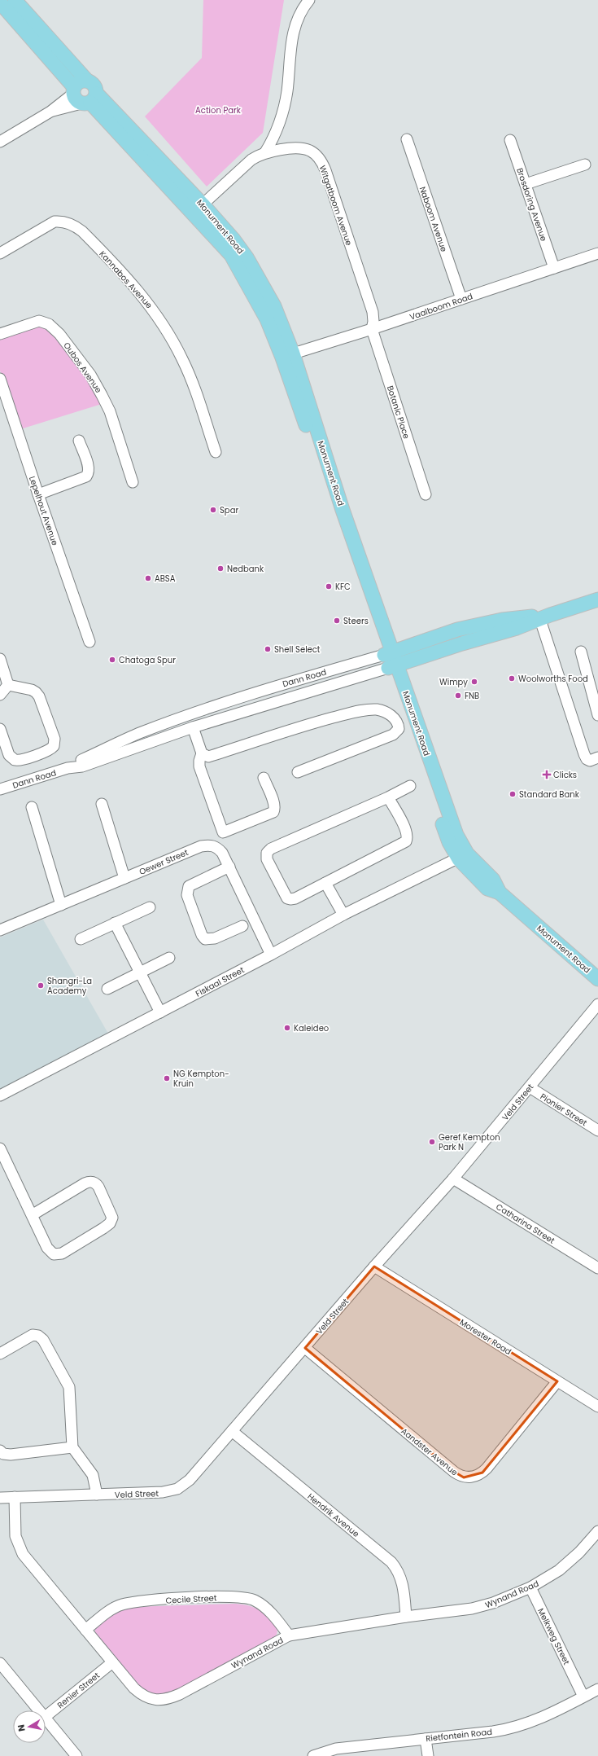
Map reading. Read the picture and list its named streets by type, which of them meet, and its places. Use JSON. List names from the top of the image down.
{
  "streets": {
    "main road": ["Monument Road", "Dann Road"],
    "street": [
      "Brosdoring Avenue",
      "Witgatboom Avenue",
      "Naboom Avenue",
      "Kannabos Avenue",
      "Vaalboom Road",
      "Oubos Avenue",
      "Botanic Place",
      "Lepelhout Avenue",
      "Oewer Street",
      "Fiskaal Street",
      "Veld Street",
      "Pionier Street",
      "Catharina Street",
      "Morester Road",
      "Aandster Avenue",
      "Hendrik Avenue",
      "Wynand Road",
      "Cecile Street",
      "Melkweg Street",
      "Renier Street",
      "Rietfontein Road"
    ]
  },
  "crossings": [
    ["Brosdoring Avenue", "Vaalboom Road"],
    ["Witgatboom Avenue", "Monument Road"],
    ["Witgatboom Avenue", "Vaalboom Road"],
    ["Witgatboom Avenue", "Botanic Place"],
    ["Naboom Avenue", "Vaalboom Road"],
    ["Monument Road", "Vaalboom Road"],
    ["Monument Road", "Dann Road"],
    ["Monument Road", "Fiskaal Street"],
    ["Vaalboom Road", "Botanic Place"],
    ["Oewer Street", "Fiskaal Street"],
    ["Veld Street", "Pionier Street"],
    ["Veld Street", "Catharina Street"],
    ["Veld Street", "Morester Road"],
    ["Veld Street", "Aandster Avenue"],
    ["Veld Street", "Hendrik Avenue"],
    ["Veld Street", "Wynand Road"],
    ["Morester Road", "Aandster Avenue"],
    ["Hendrik Avenue", "Wynand Road"],
    ["Wynand Road", "Cecile Street"],
    ["Wynand Road", "Melkweg Street"],
    ["Wynand Road", "Renier Street"],
    ["Melkweg Street", "Rietfontein Road"]
  ],
  "parks": ["Action Park"],
  "places": {
    "other": [
      "Spar",
      "Nedbank",
      "ABSA",
      "KFC",
      "Steers",
      "Shell Select",
      "Chatoga Spur",
      "Woolworths Food",
      "Wimpy",
      "FNB",
      "Standard Bank",
      "Shangri-La Academy",
      "Kaleideo",
      "NG Kempton- Kruin",
      "Geref Kempton Park N"
    ],
    "health": ["Clicks"]
  },
  "north": "left"
}
